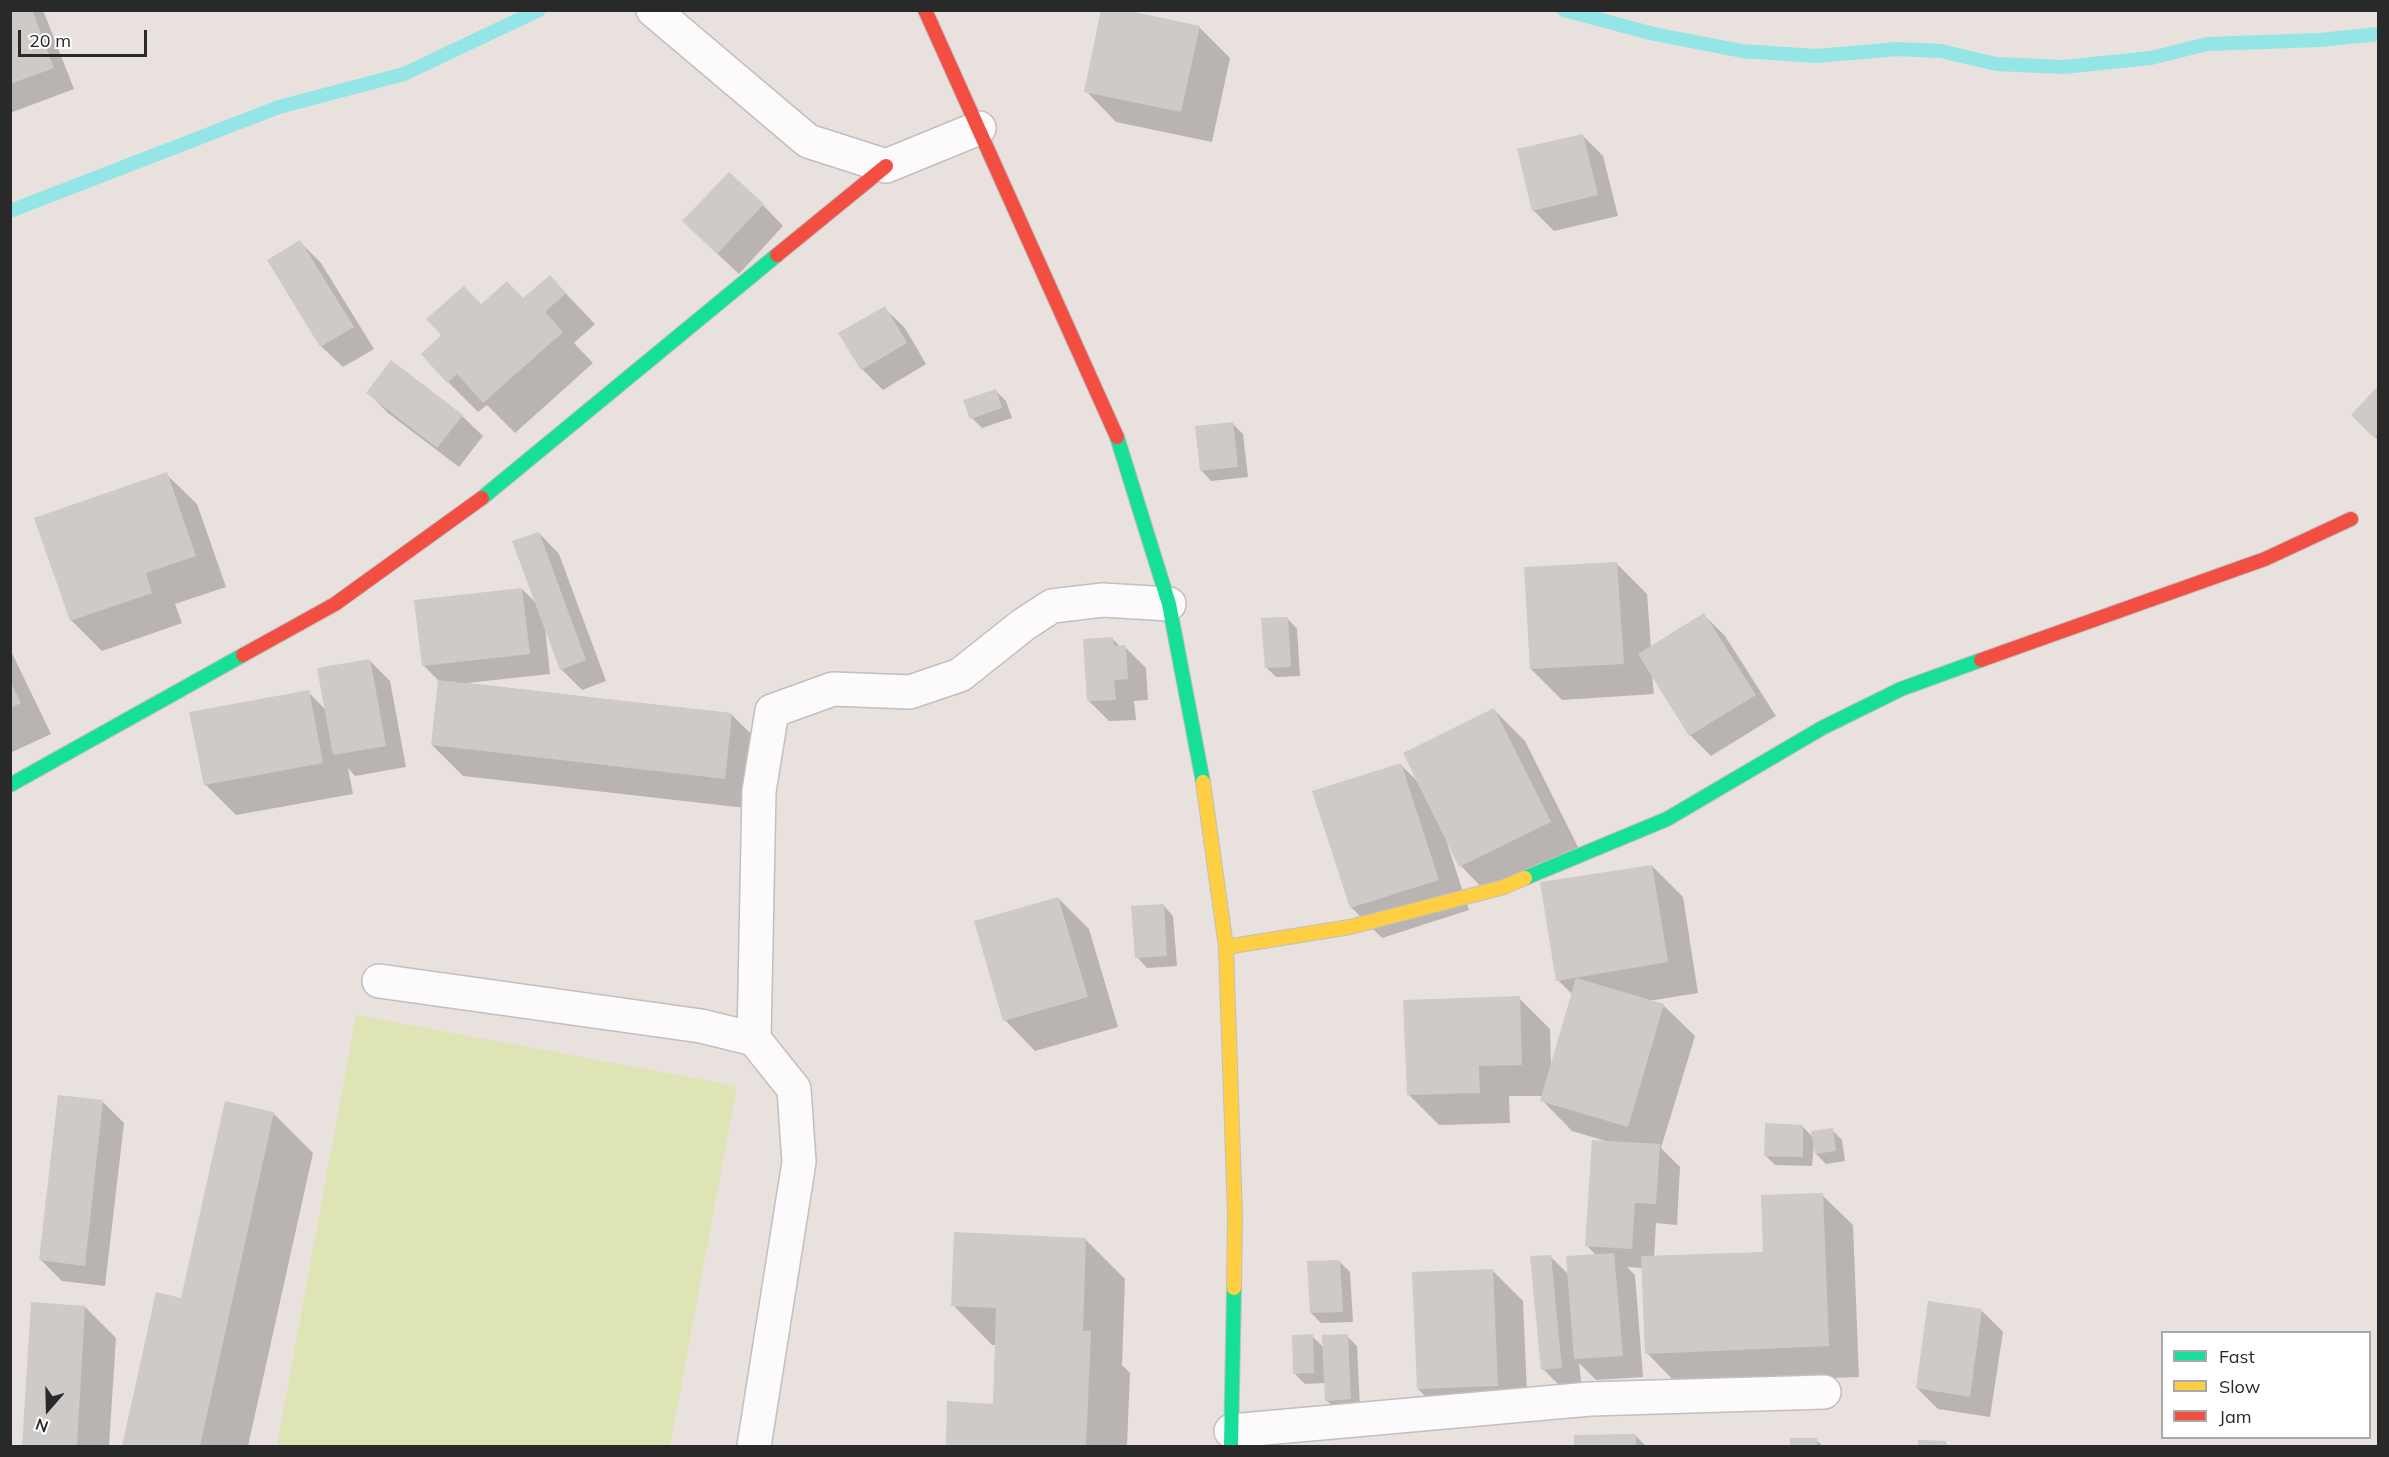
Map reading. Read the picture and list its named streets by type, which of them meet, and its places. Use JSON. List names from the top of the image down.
{
  "legend": ["Fast", "Slow", "Jam"],
  "scale_bar": "20 m",
  "north": "bottom"
}
